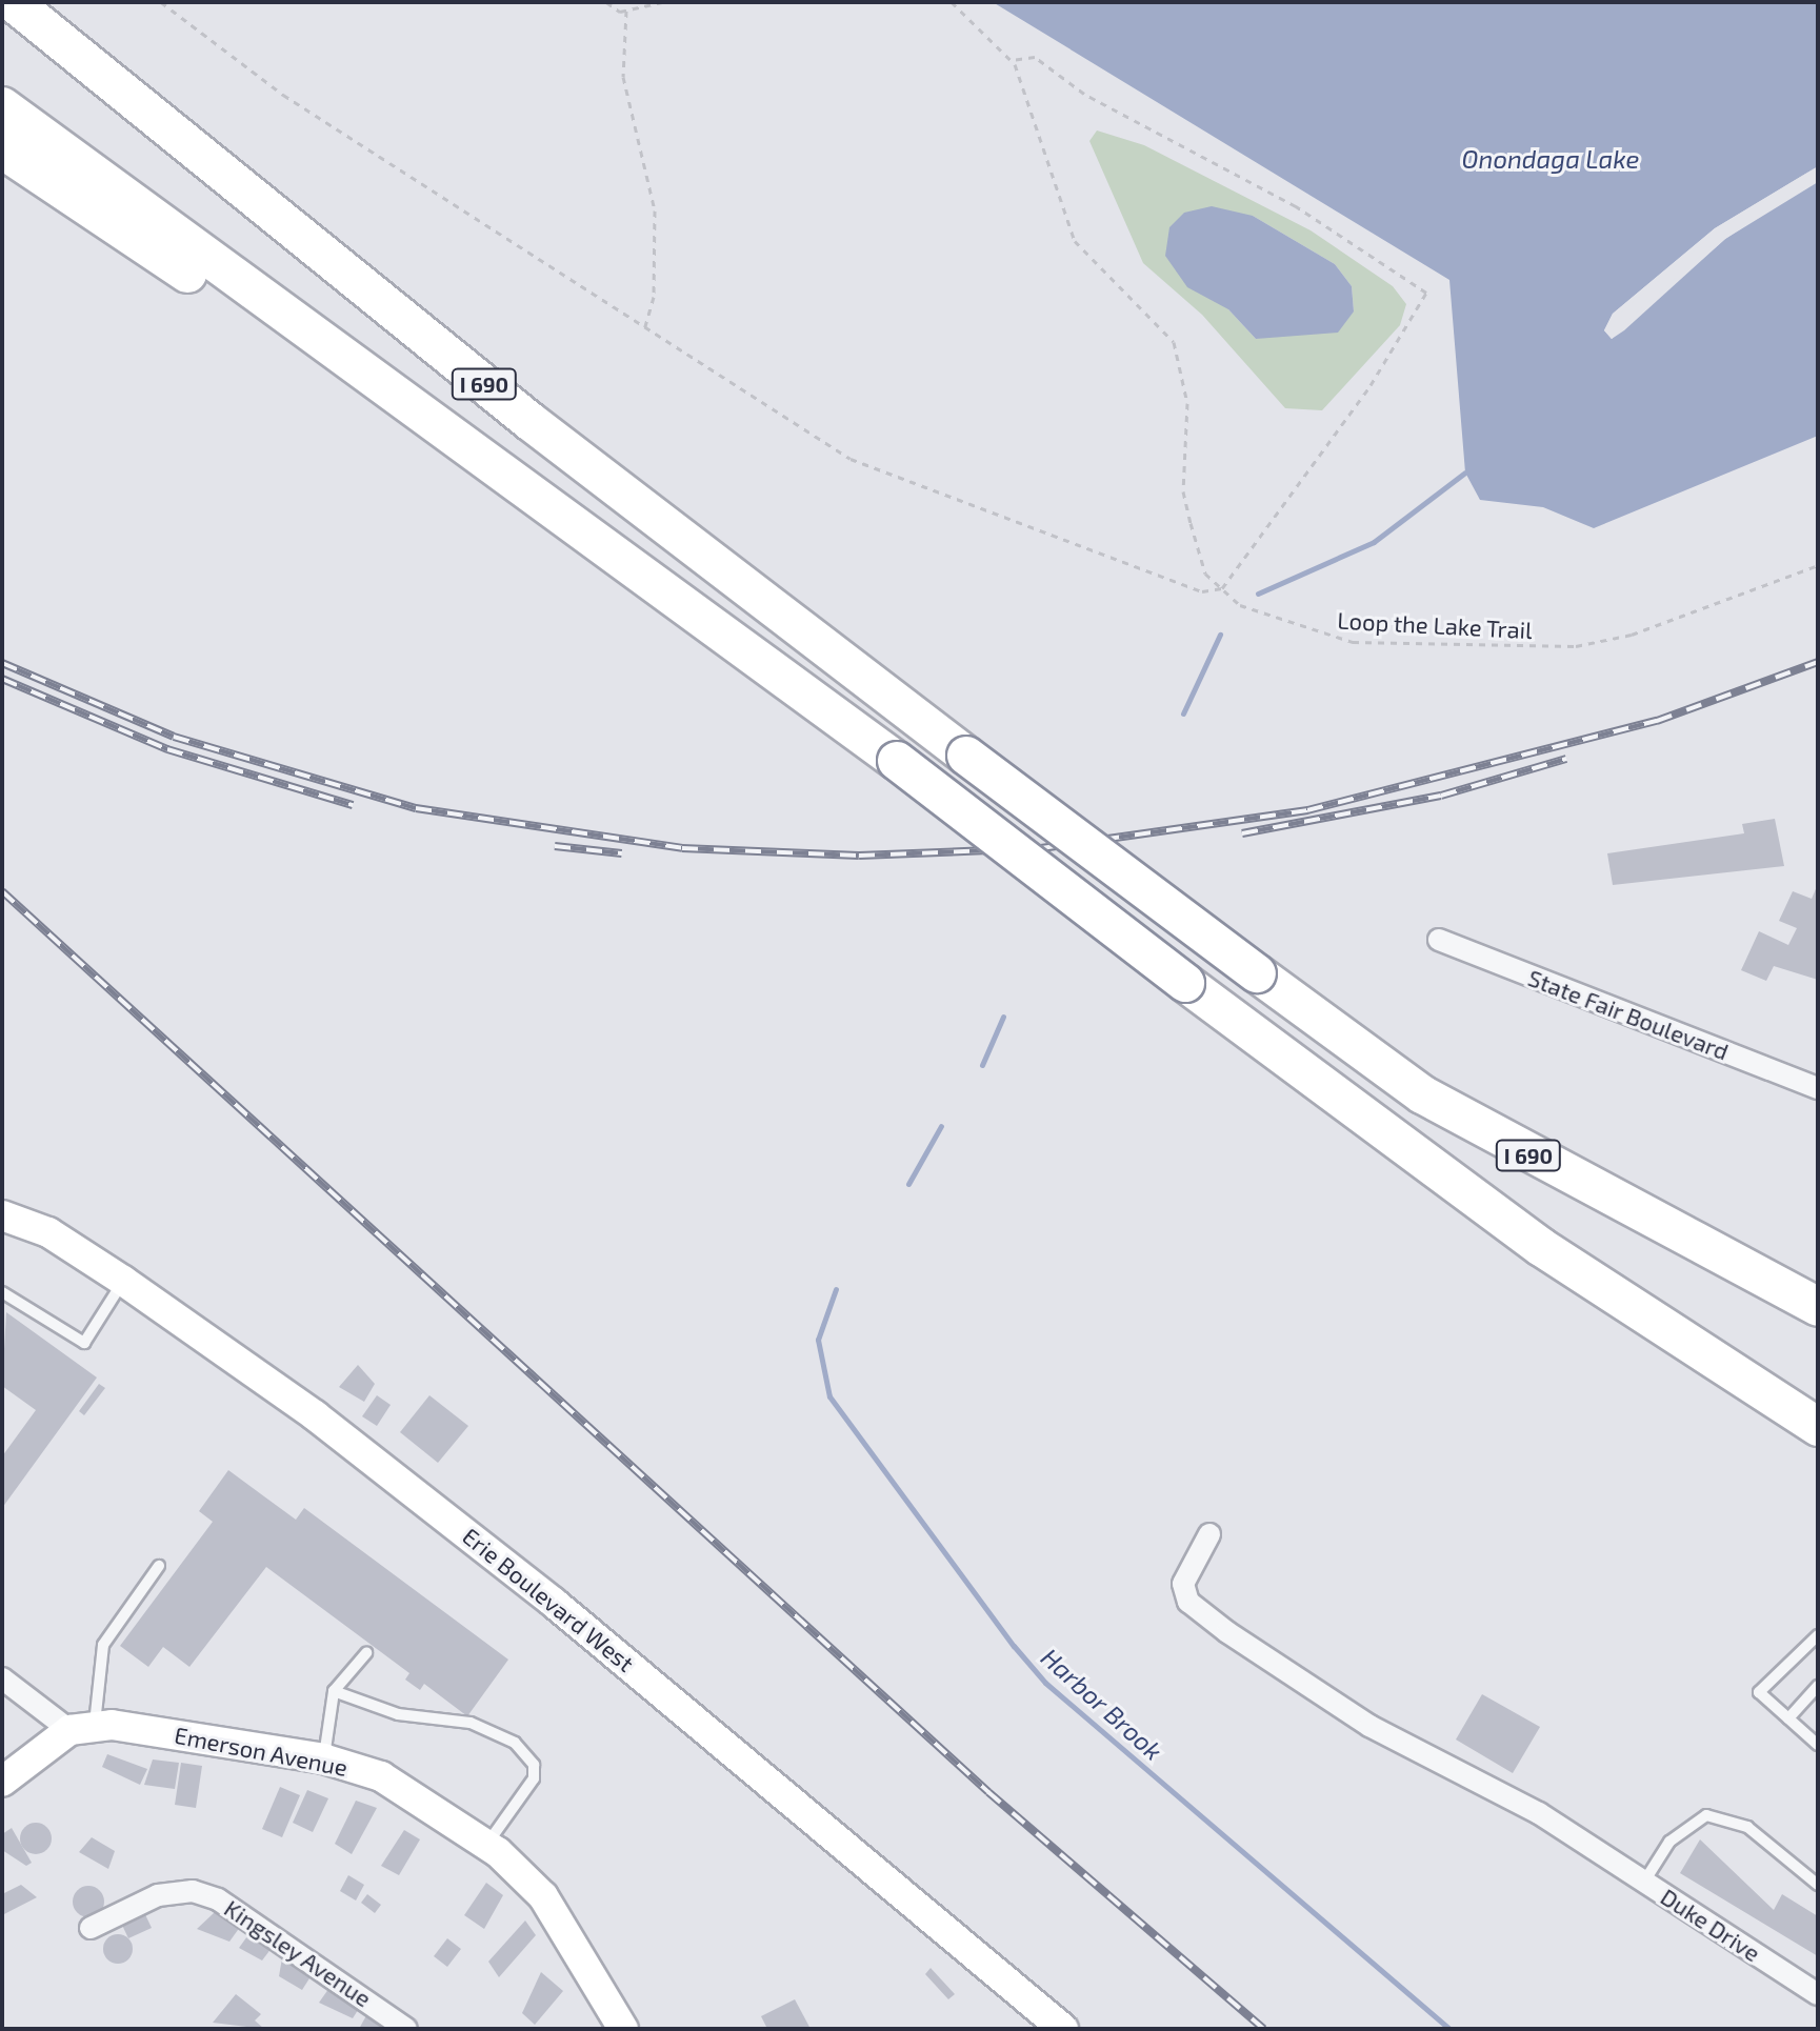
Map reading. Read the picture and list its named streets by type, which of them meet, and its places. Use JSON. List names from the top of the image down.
{
  "streets": {
    "highway": ["I 690"],
    "main road": ["Erie Boulevard West", "Emerson Avenue"],
    "street": ["State Fair Boulevard", "Duke Drive", "Kingsley Avenue"],
    "path": ["Loop the Lake Trail"]
  },
  "water": ["Onondaga Lake", "Harbor Brook"]
}
